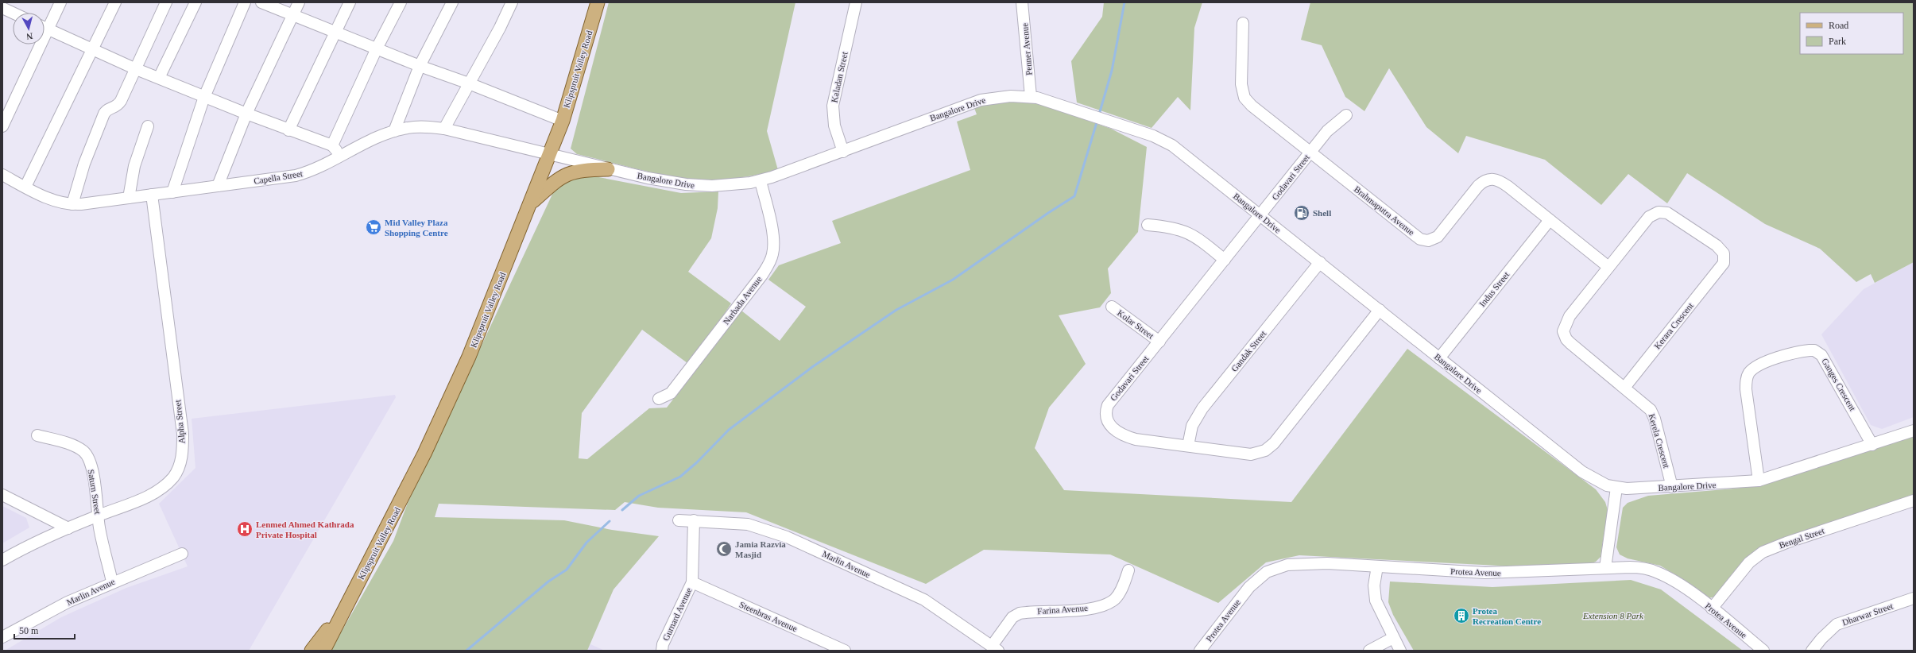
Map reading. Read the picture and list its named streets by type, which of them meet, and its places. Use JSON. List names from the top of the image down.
{
  "streets": {
    "main road": ["Klipspruit Valley Road"],
    "street": [
      "Penner Avenue",
      "Kaladan Street",
      "Bangalore Drive",
      "Capella Street",
      "Godavari Street",
      "Brahmaputra Avenue",
      "Indus Street",
      "Narbada Avenue",
      "Kolar Street",
      "Kerara Crescent",
      "Gandak Street",
      "Ganges Crescent",
      "Alpha Street",
      "Kerela Crescent",
      "Saturn Street",
      "Bengal Street",
      "Marlin Avenue",
      "Protea Avenue",
      "Farina Avenue",
      "Gurnard Avenue",
      "Dharwar Street",
      "Steenbras Avenue"
    ]
  },
  "crossings": [
    ["Penner Avenue", "Bangalore Drive"],
    ["Klipspruit Valley Road", "Bangalore Drive"],
    ["Klipspruit Valley Road", "Capella Street"],
    ["Kaladan Street", "Bangalore Drive"],
    ["Bangalore Drive", "Capella Street"],
    ["Bangalore Drive", "Godavari Street"],
    ["Bangalore Drive", "Indus Street"],
    ["Bangalore Drive", "Narbada Avenue"],
    ["Bangalore Drive", "Gandak Street"],
    ["Bangalore Drive", "Ganges Crescent"],
    ["Bangalore Drive", "Kerela Crescent"],
    ["Capella Street", "Alpha Street"],
    ["Godavari Street", "Brahmaputra Avenue"],
    ["Godavari Street", "Kolar Street"],
    ["Godavari Street", "Gandak Street"],
    ["Brahmaputra Avenue", "Indus Street"],
    ["Brahmaputra Avenue", "Kerara Crescent"],
    ["Kerara Crescent", "Kerela Crescent"],
    ["Alpha Street", "Saturn Street"],
    ["Saturn Street", "Marlin Avenue"],
    ["Bengal Street", "Protea Avenue"],
    ["Marlin Avenue", "Farina Avenue"],
    ["Marlin Avenue", "Gurnard Avenue"],
    ["Gurnard Avenue", "Steenbras Avenue"]
  ],
  "parks": ["Extension 8 Park"],
  "places": {
    "fuel station": ["Shell"],
    "supermarket": ["Mid Valley Plaza Shopping Centre"],
    "hospital": ["Lenmed Ahmed Kathrada Private Hospital"],
    "mosque": ["Jamia Razvia Masjid"],
    "building": ["Protea Recreation Centre"]
  },
  "legend": ["Road", "Park"],
  "scale_bar": "50 m",
  "north": "bottom"
}
